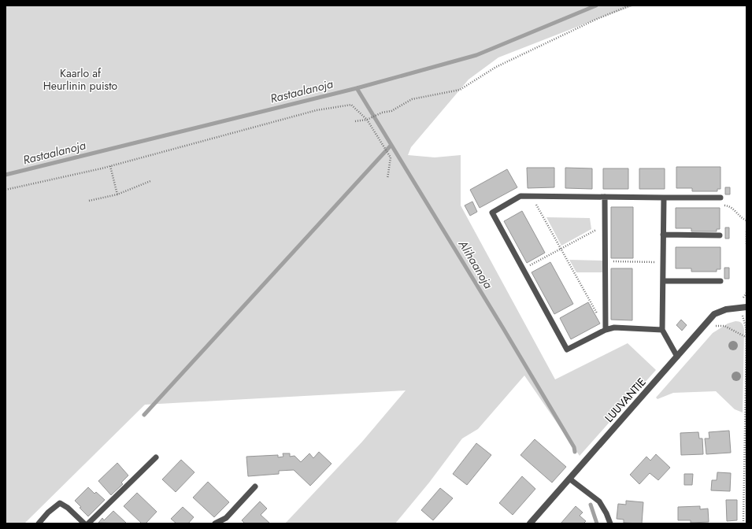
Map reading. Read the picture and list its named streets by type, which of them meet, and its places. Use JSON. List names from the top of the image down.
{
  "streets": {
    "street": ["LUUVANTIE"]
  },
  "water": ["Rastaalanoja", "Alihaanoja"],
  "parks": ["Kaarlo af Heurlinin puisto"]
}
